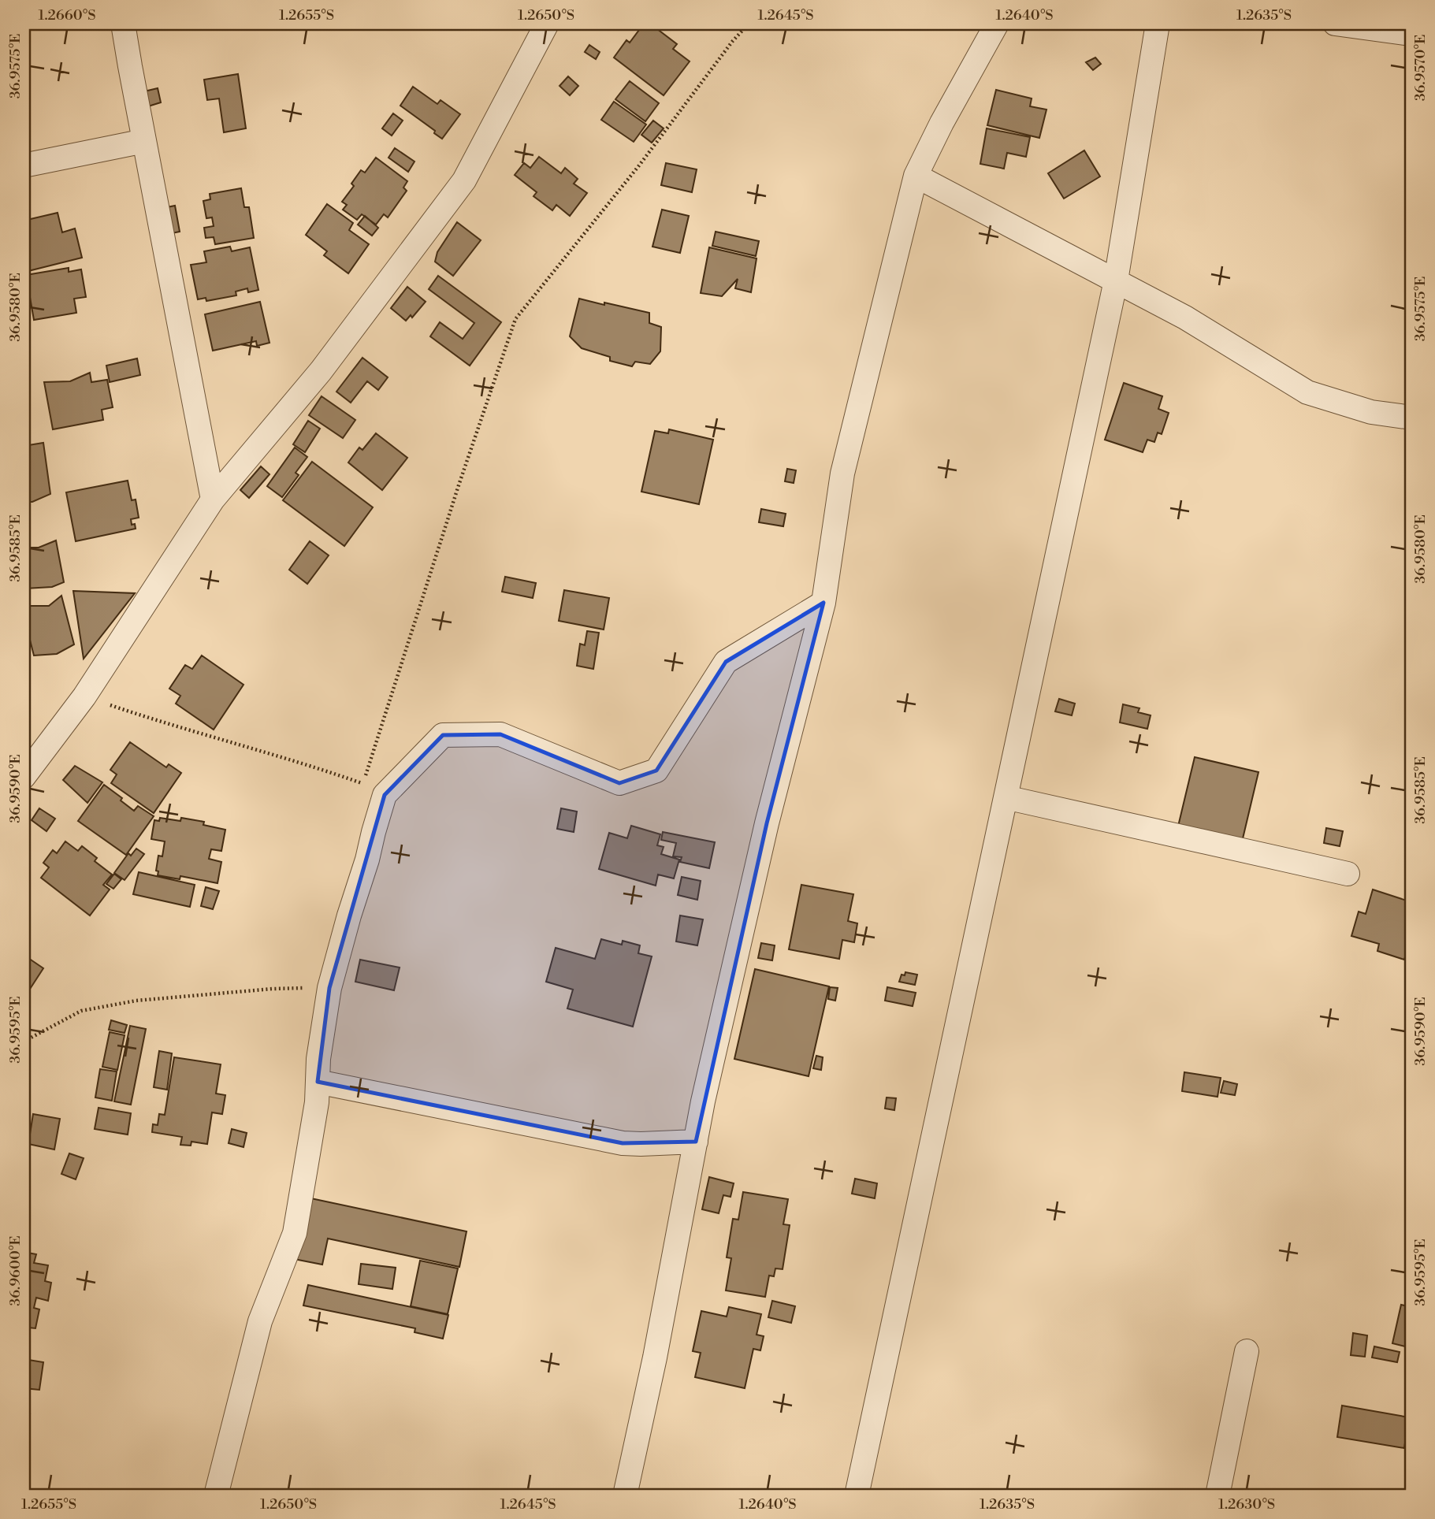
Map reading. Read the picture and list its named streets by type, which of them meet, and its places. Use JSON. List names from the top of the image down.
{
  "coordinates": [
    "1.2660°S",
    "1.2655°S",
    "1.2650°S",
    "1.2645°S",
    "1.2640°S",
    "1.2635°S",
    "36.9575°E",
    "36.9570°E",
    "36.9580°E",
    "36.9585°E",
    "36.9590°E",
    "36.9595°E",
    "36.9600°E",
    "1.2630°S"
  ]
}
